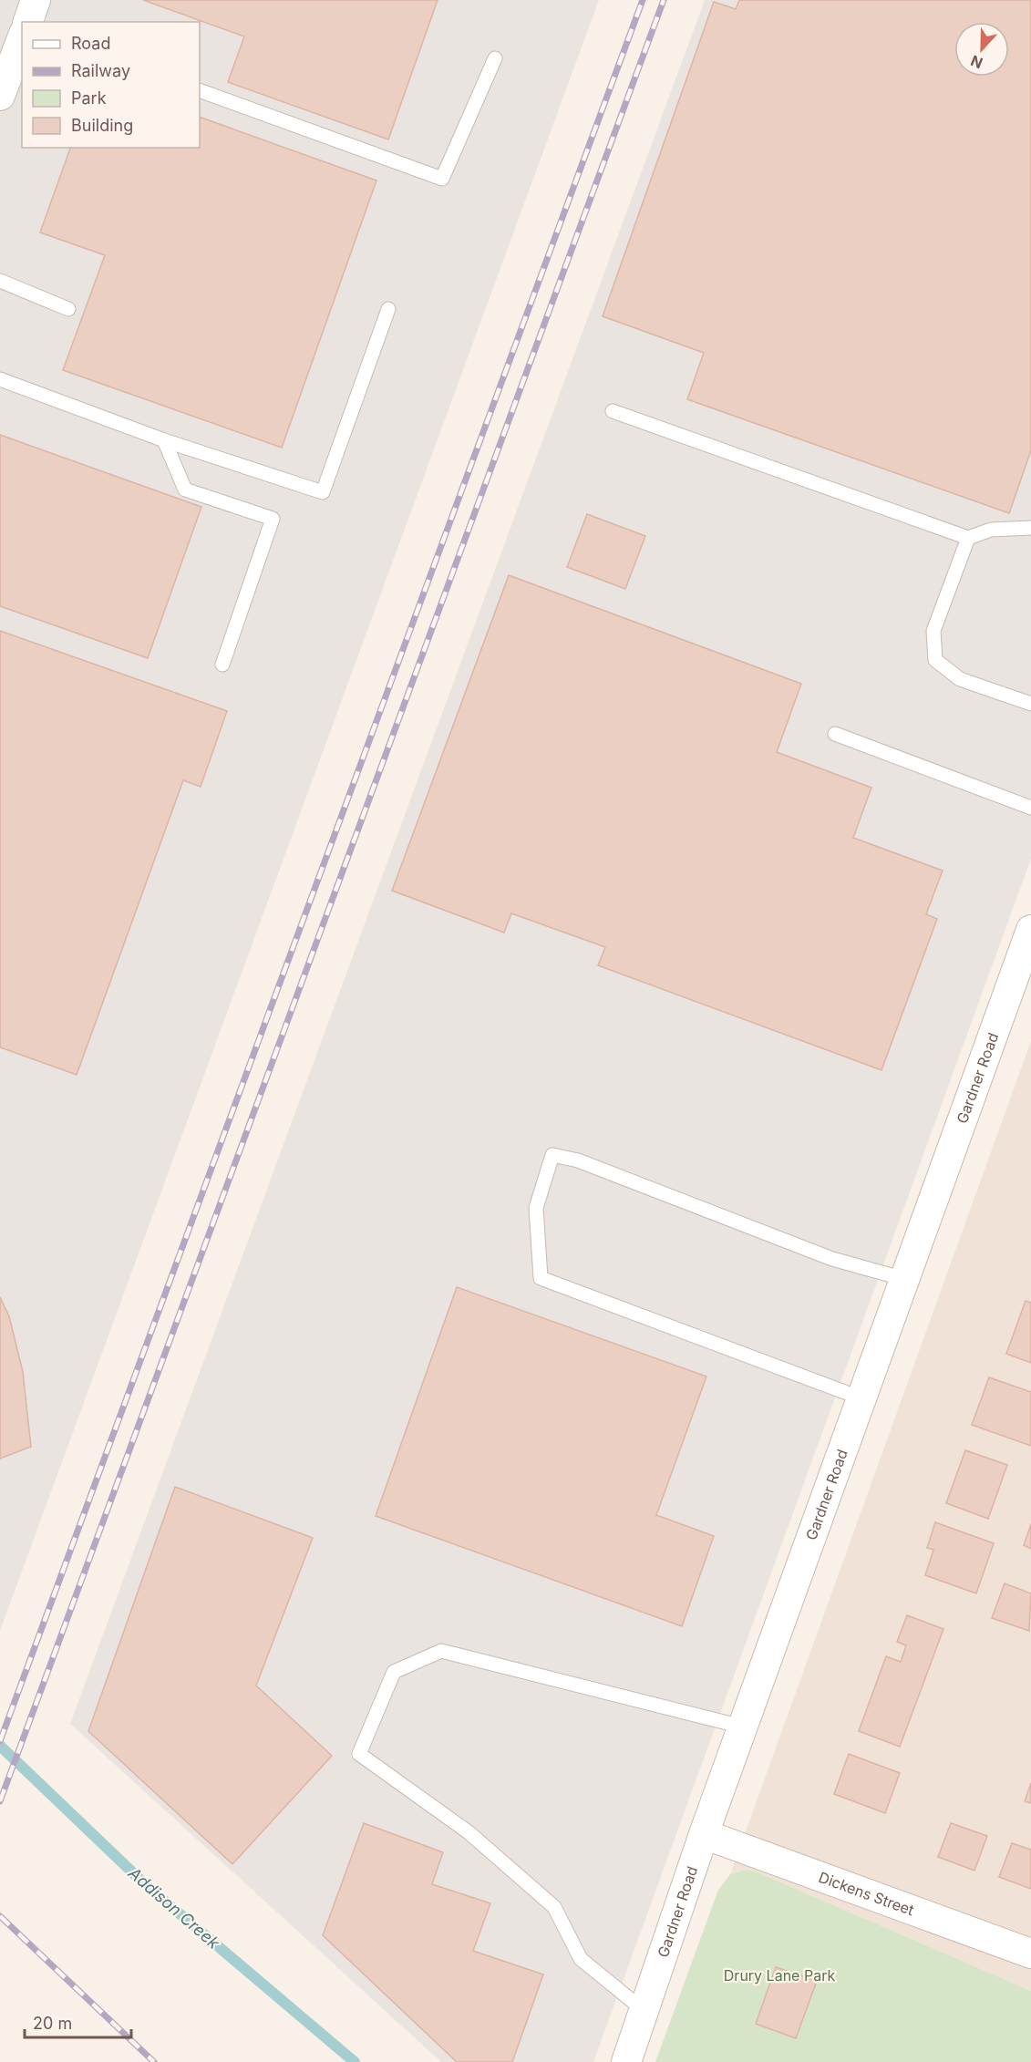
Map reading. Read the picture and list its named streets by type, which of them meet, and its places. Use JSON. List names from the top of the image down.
{
  "streets": {
    "street": ["Gardner Road", "Dickens Street"]
  },
  "crossings": [
    ["Gardner Road", "Dickens Street"]
  ],
  "water": ["Addison Creek"],
  "parks": ["Drury Lane Park"],
  "legend": [
    "Road",
    "Railway",
    "Park",
    "Building"
  ],
  "scale_bar": "20 m",
  "north": "bottom"
}
